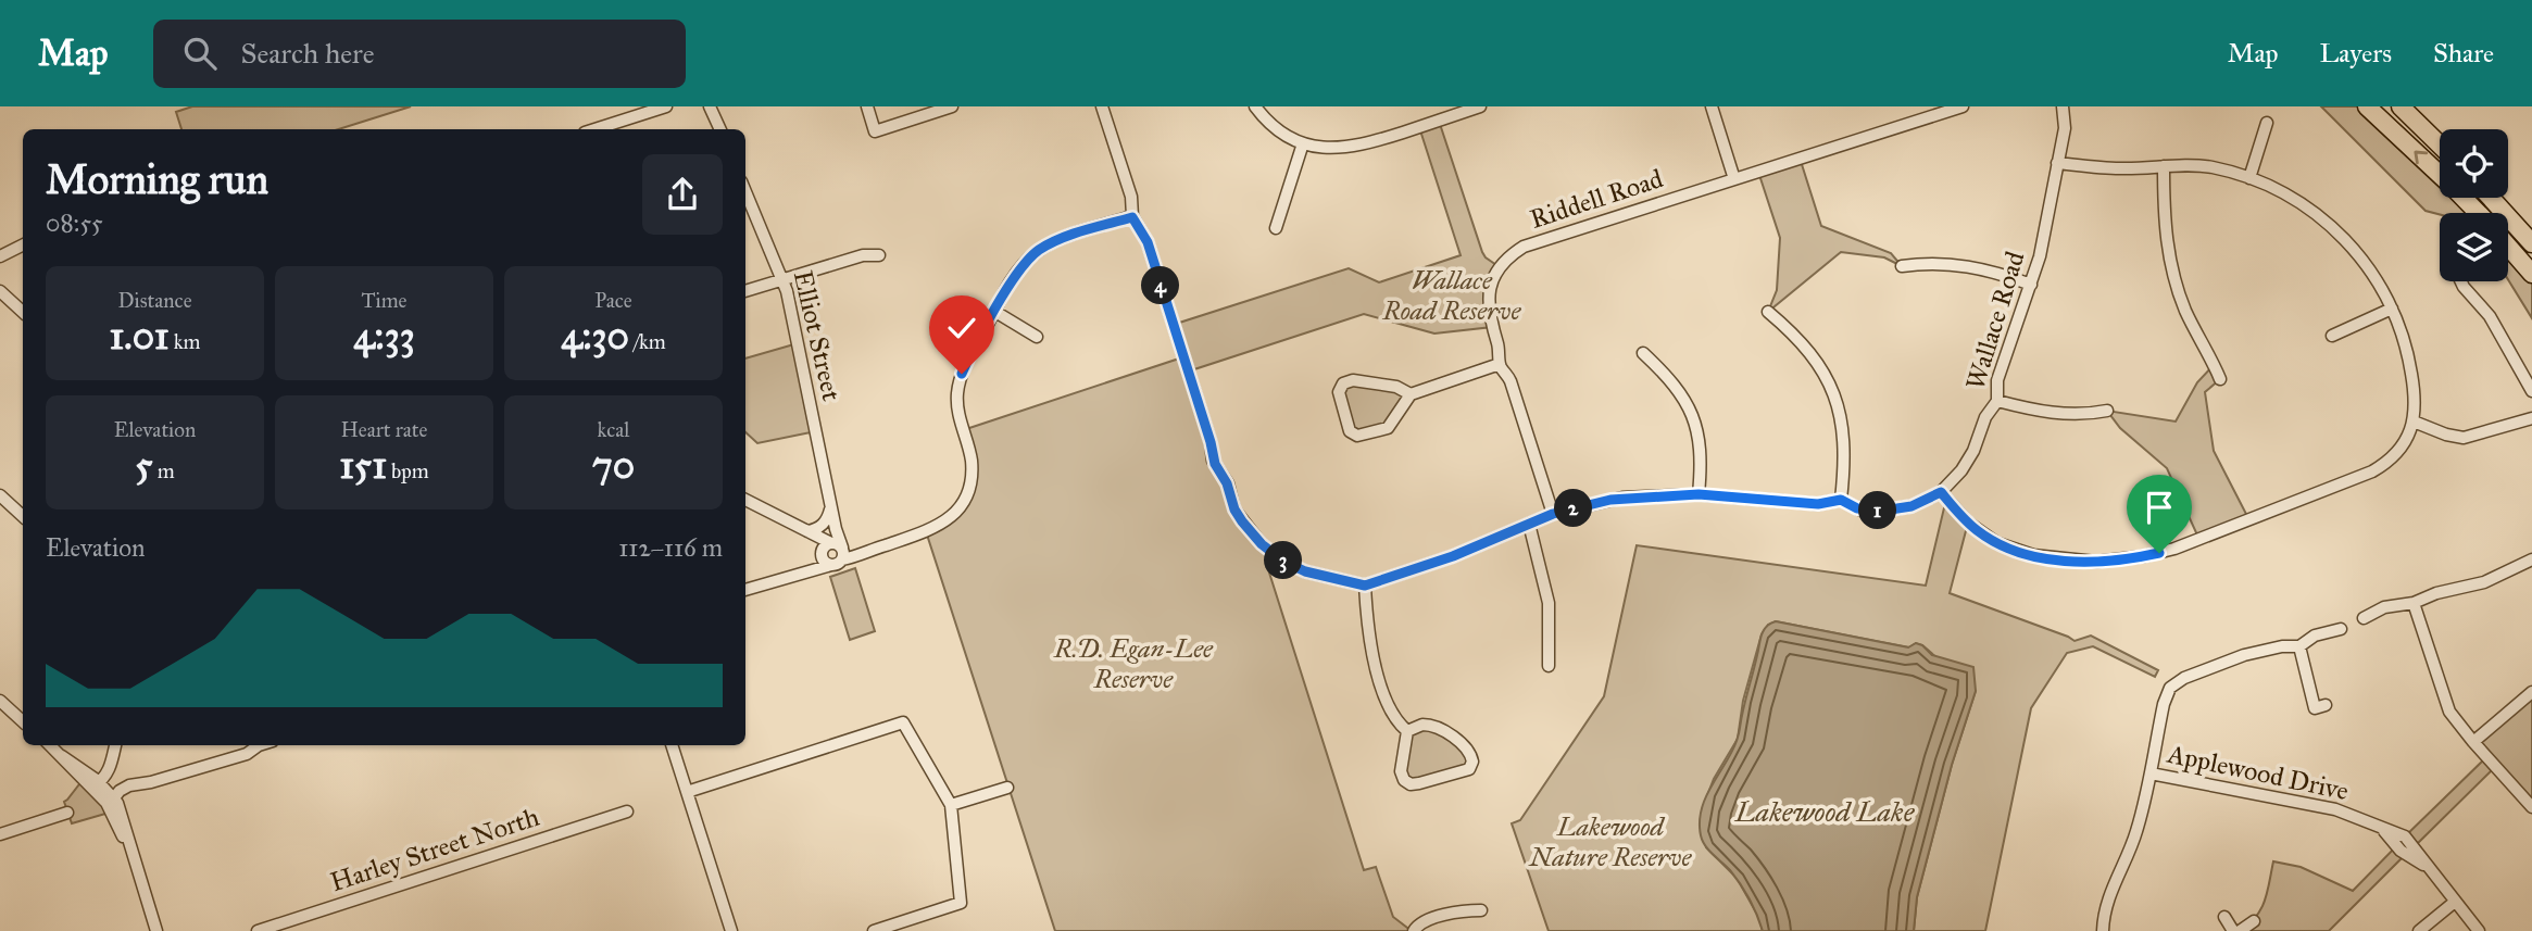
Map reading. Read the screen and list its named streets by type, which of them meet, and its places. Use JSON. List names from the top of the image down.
{
  "streets": {
    "street": [
      "Riddell Road",
      "Wallace Road",
      "Elliot Street",
      "Applewood Drive",
      "Harley Street North"
    ]
  },
  "crossings": [
    ["Riddell Road", "Wallace Road"]
  ],
  "water": ["Lakewood Lake"],
  "parks": ["Wallace Road Reserve", "R.D. Egan-Lee Reserve", "Lakewood Nature Reserve"],
  "page": {
    "header": "Map",
    "search": "Search here",
    "nav": ["Map", "Layers", "Share"],
    "heading": ["Morning run", "08:55"],
    "stats": [
      ["Distance", "1.01 km"],
      ["Time", "4:33"],
      ["Pace", "4:30 /km"],
      ["Elevation", "5 m"],
      ["Heart rate", "151 bpm"],
      ["kcal", "70"]
    ],
    "pins": [
      "4",
      "2",
      "1",
      "3"
    ],
    "chart": ["Elevation", "112–116 m"]
  }
}
